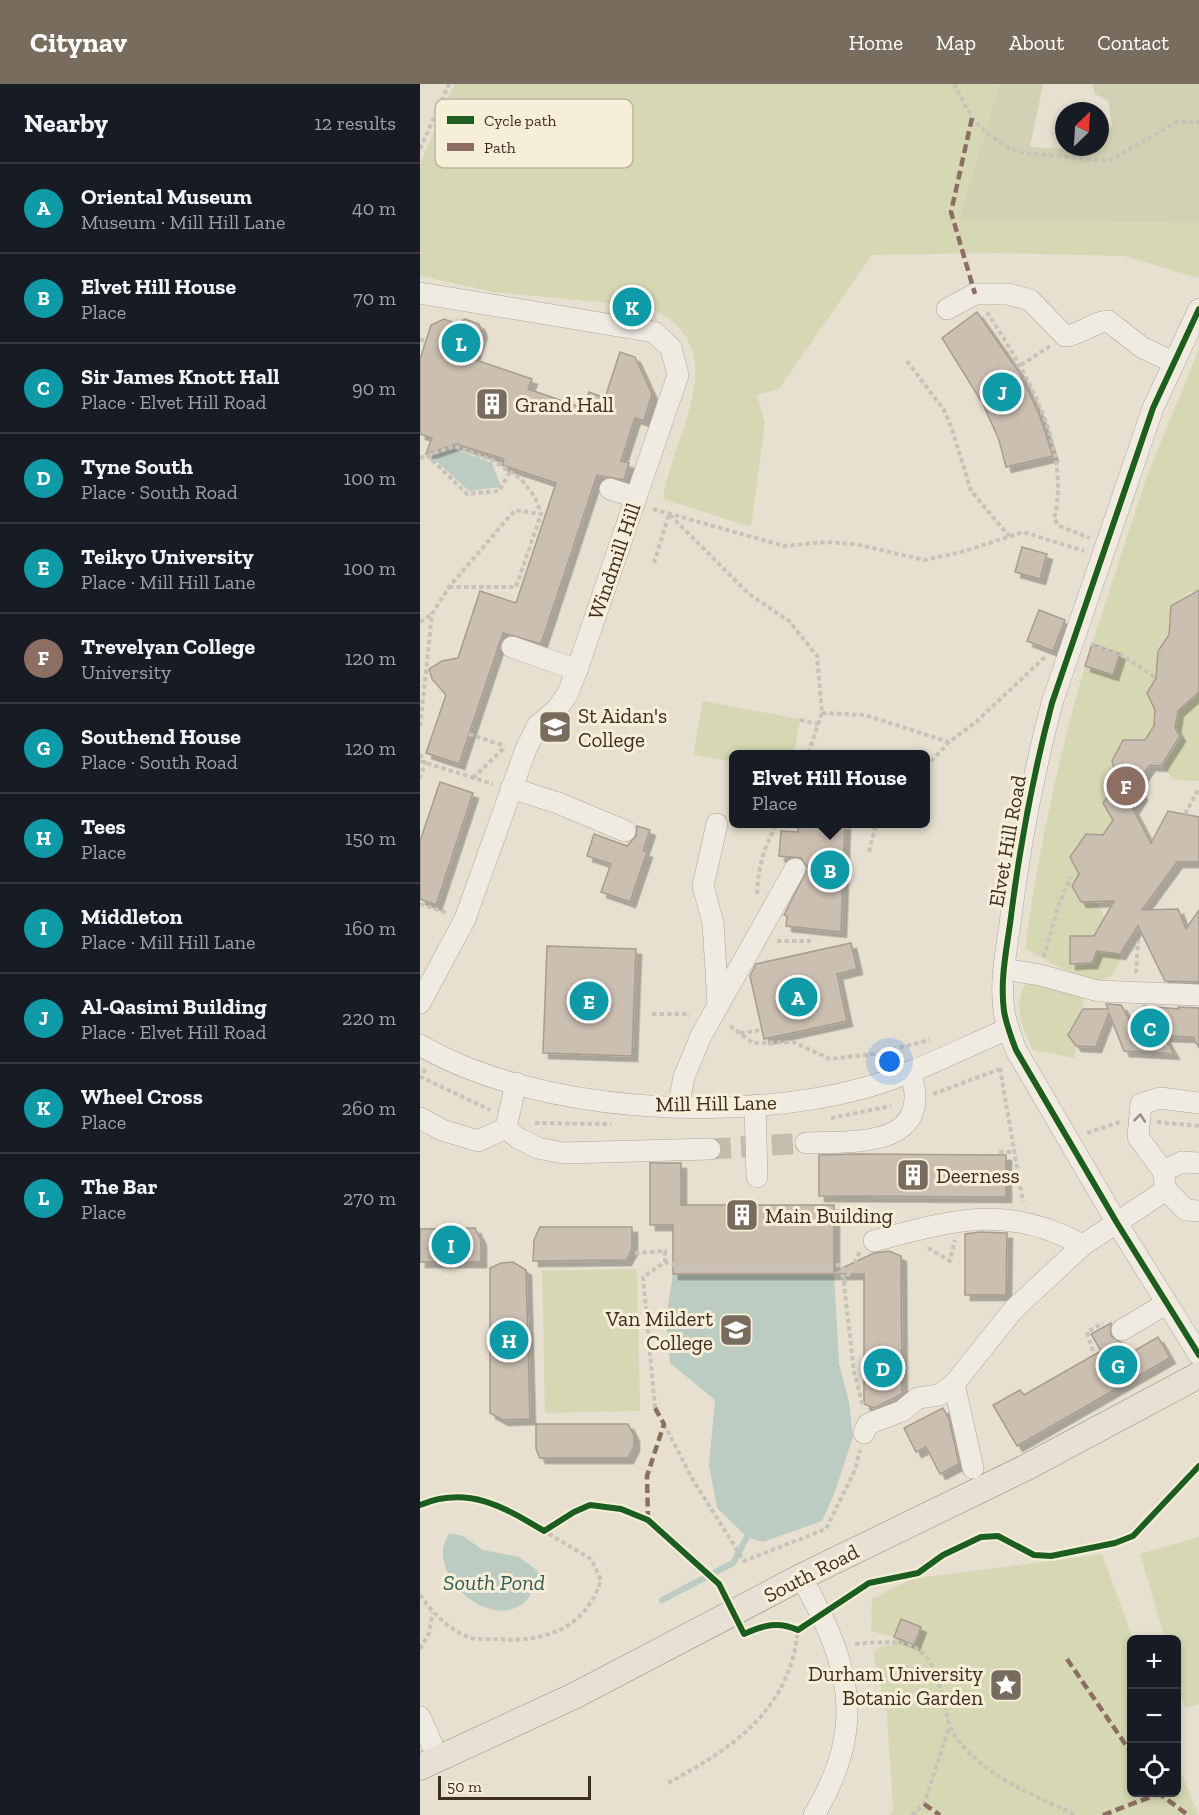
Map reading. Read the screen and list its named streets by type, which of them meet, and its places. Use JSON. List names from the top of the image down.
{
  "streets": {
    "main road": ["South Road"],
    "street": ["Windmill Hill", "Elvet Hill Road", "Mill Hill Lane"]
  },
  "crossings": [
    ["Elvet Hill Road", "Mill Hill Lane"]
  ],
  "water": ["South Pond"],
  "places": {
    "building": ["Grand Hall", "Deerness", "Main Building"],
    "school or university": ["St Aidan's College", "Van Mildert College"],
    "place": ["Durham University Botanic Garden"]
  },
  "legend": ["Cycle path", "Path"],
  "scale_bar": "50 m",
  "north": "top right",
  "page": {
    "header": "Citynav",
    "nav": [
      "Home",
      "Map",
      "About",
      "Contact"
    ],
    "heading": ["Nearby", "12 results"],
    "list": [
      {
        "mark": "A",
        "name": "Oriental Museum",
        "note": "Museum · Mill Hill Lane",
        "value": "40 m"
      },
      {
        "mark": "B",
        "name": "Elvet Hill House",
        "note": "Place",
        "value": "70 m"
      },
      {
        "mark": "C",
        "name": "Sir James Knott Hall",
        "note": "Place · Elvet Hill Road",
        "value": "90 m"
      },
      {
        "mark": "D",
        "name": "Tyne South",
        "note": "Place · South Road",
        "value": "100 m"
      },
      {
        "mark": "E",
        "name": "Teikyo University",
        "note": "Place · Mill Hill Lane",
        "value": "100 m"
      },
      {
        "mark": "F",
        "name": "Trevelyan College",
        "note": "University",
        "value": "120 m"
      },
      {
        "mark": "G",
        "name": "Southend House",
        "note": "Place · South Road",
        "value": "120 m"
      },
      {
        "mark": "H",
        "name": "Tees",
        "note": "Place",
        "value": "150 m"
      },
      {
        "mark": "I",
        "name": "Middleton",
        "note": "Place · Mill Hill Lane",
        "value": "160 m"
      },
      {
        "mark": "J",
        "name": "Al-Qasimi Building",
        "note": "Place · Elvet Hill Road",
        "value": "220 m"
      },
      {
        "mark": "K",
        "name": "Wheel Cross",
        "note": "Place",
        "value": "260 m"
      },
      {
        "mark": "L",
        "name": "The Bar",
        "note": "Place",
        "value": "270 m"
      }
    ],
    "pins": [
      "K",
      "L",
      "J",
      "F",
      "B",
      "A",
      "E",
      "C",
      "I",
      "H",
      "G",
      "D"
    ],
    "popup": ["Elvet Hill House", "Place"],
    "map_buttons": ["+", "−"],
    "scale": "50 m"
  }
}
